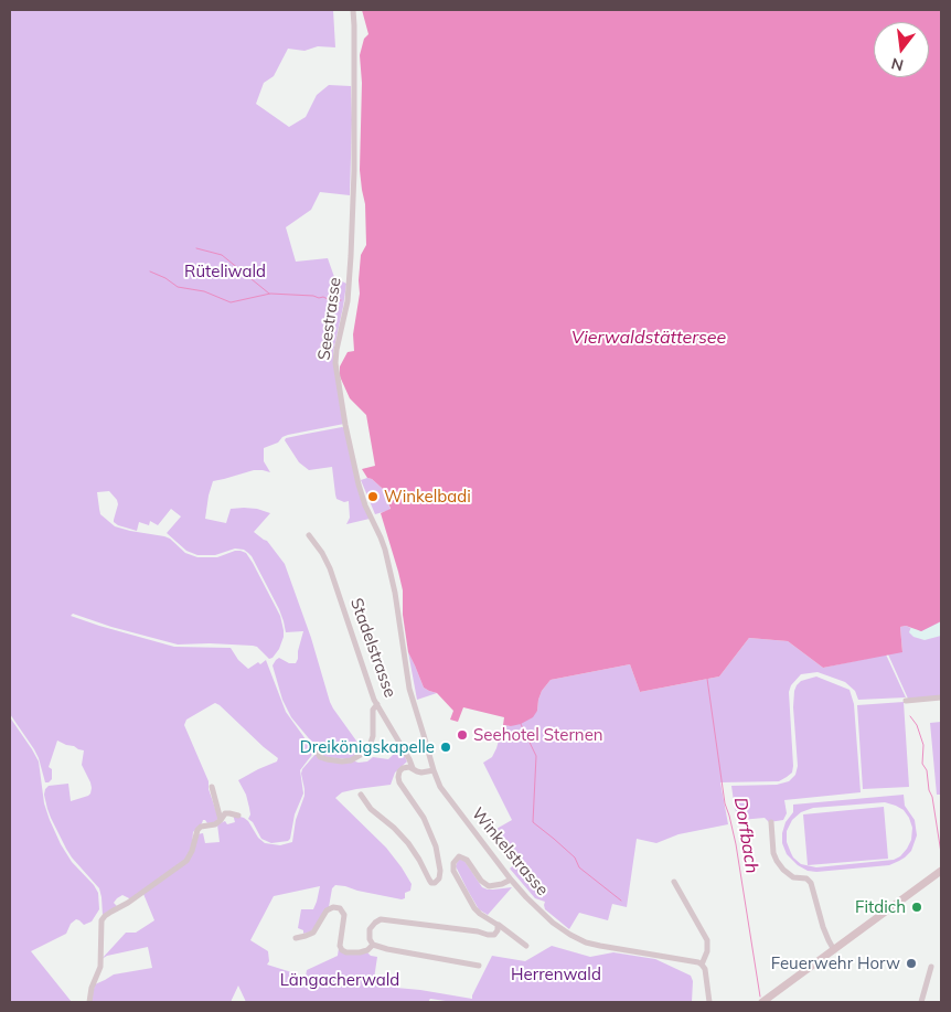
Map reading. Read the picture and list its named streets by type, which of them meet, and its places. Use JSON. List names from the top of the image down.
{
  "streets": {
    "street": ["Seestrasse", "Stadelstrasse", "Winkelstrasse"]
  },
  "crossings": [
    ["Seestrasse", "Winkelstrasse"]
  ],
  "water": ["Vierwaldstättersee", "Dorfbach"],
  "parks": ["Rüteliwald", "Herrenwald", "Längacherwald"],
  "places": [
    "Winkelbadi",
    "Seehotel Sternen",
    "Dreikönigskapelle",
    "Fitdich",
    "Feuerwehr Horw"
  ],
  "north": "bottom"
}
